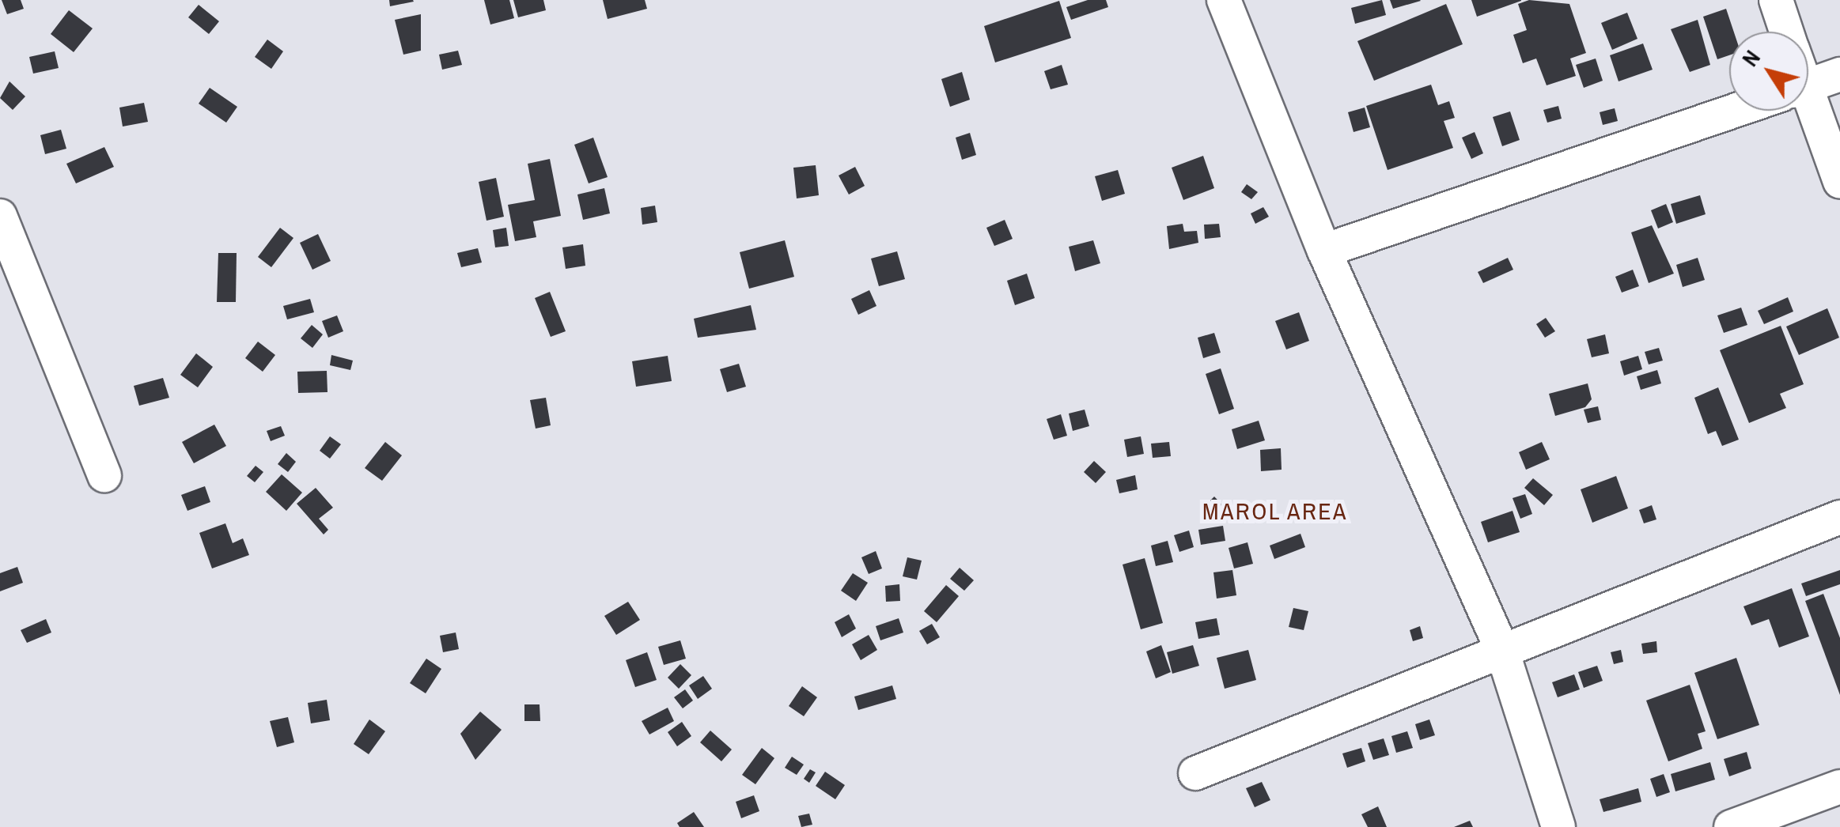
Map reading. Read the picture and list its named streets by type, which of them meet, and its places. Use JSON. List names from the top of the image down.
{
  "districts": ["MAROL AREA"],
  "north": "top left"
}
